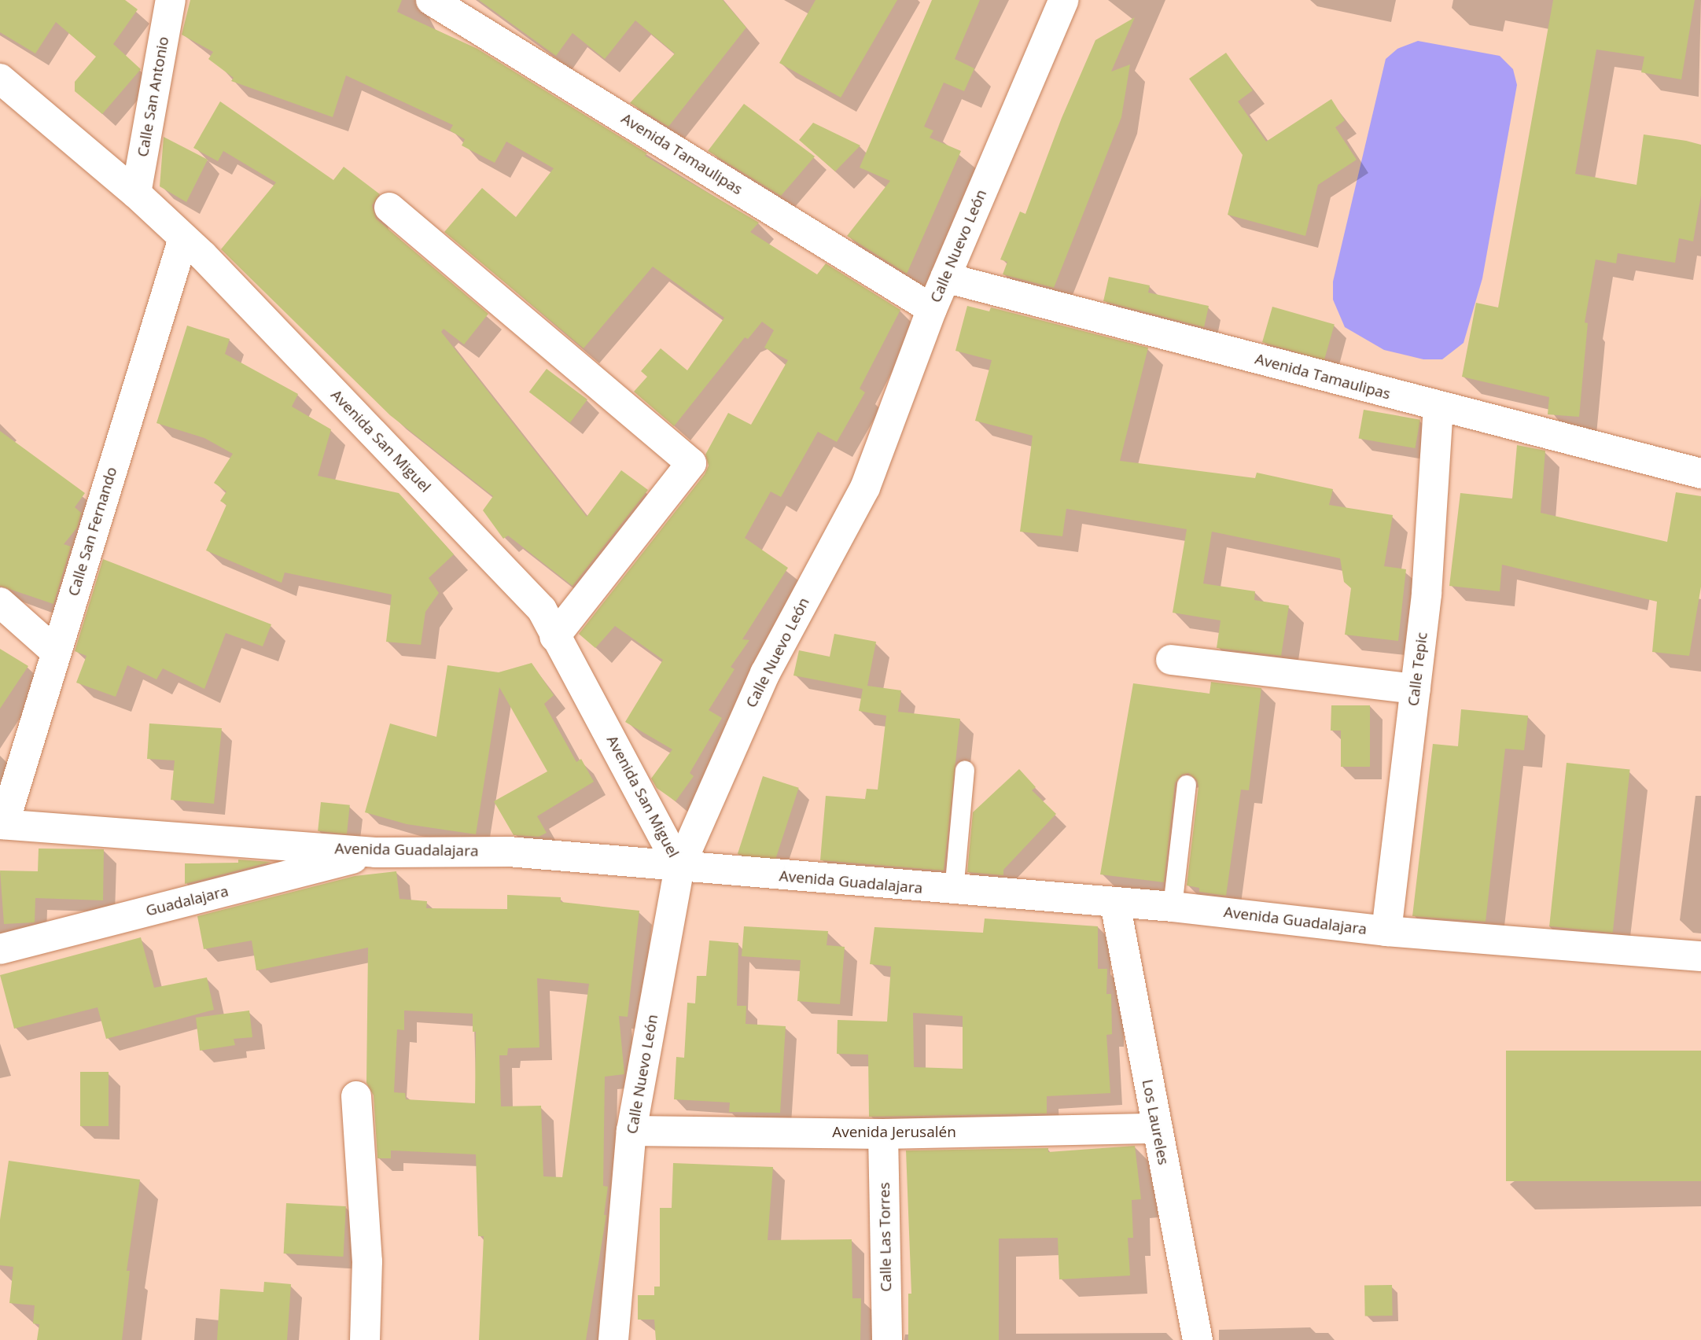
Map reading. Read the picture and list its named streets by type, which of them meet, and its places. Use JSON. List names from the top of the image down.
{
  "streets": {
    "street": [
      "Calle San Antonio",
      "Avenida Tamaulipas",
      "Calle Nuevo León",
      "Avenida San Miguel",
      "Calle San Fernando",
      "Calle Tepic",
      "Avenida Guadalajara",
      "Guadalajara",
      "Los Laureles",
      "Avenida Jerusalén",
      "Calle Las Torres"
    ]
  },
  "crossings": [
    ["Calle San Antonio", "Avenida San Miguel"],
    ["Avenida Tamaulipas", "Calle Nuevo León"],
    ["Avenida Tamaulipas", "Calle Tepic"],
    ["Calle Nuevo León", "Avenida San Miguel"],
    ["Calle Nuevo León", "Avenida Guadalajara"],
    ["Calle Nuevo León", "Avenida Jerusalén"],
    ["Avenida San Miguel", "Calle San Fernando"],
    ["Avenida San Miguel", "Avenida Guadalajara"],
    ["Calle San Fernando", "Avenida Guadalajara"],
    ["Calle Tepic", "Avenida Guadalajara"],
    ["Avenida Guadalajara", "Guadalajara"],
    ["Avenida Guadalajara", "Los Laureles"],
    ["Los Laureles", "Avenida Jerusalén"],
    ["Avenida Jerusalén", "Calle Las Torres"]
  ]
}
